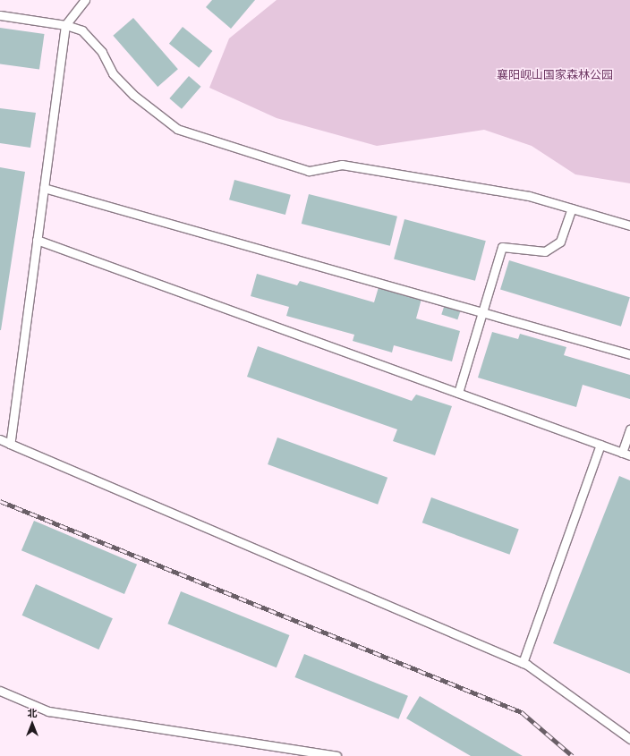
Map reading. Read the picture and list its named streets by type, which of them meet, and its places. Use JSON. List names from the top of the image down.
{
  "parks": ["襄阳岘山国家森林公园"],
  "north": "top"
}
